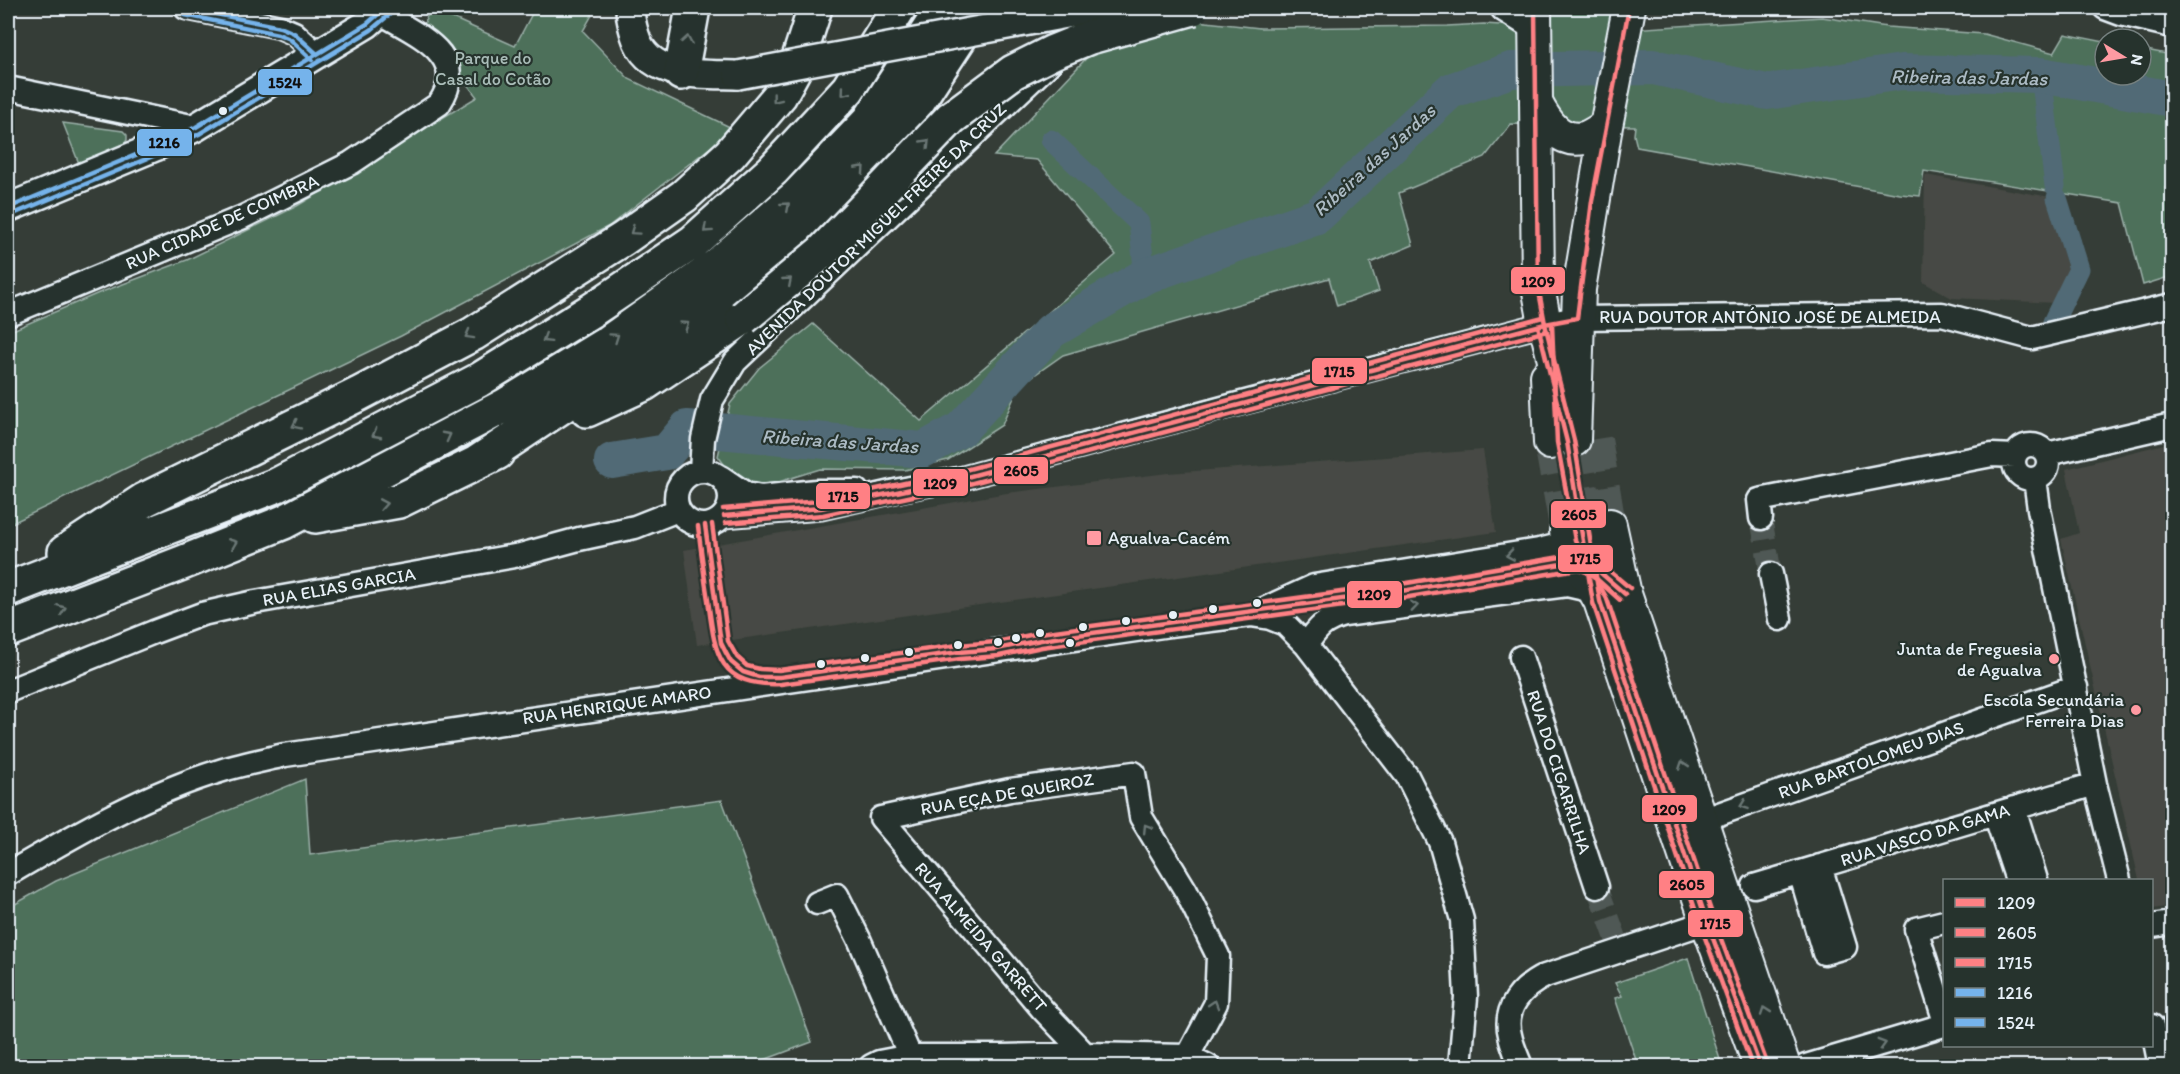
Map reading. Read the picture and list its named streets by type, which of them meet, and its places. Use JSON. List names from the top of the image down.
{
  "streets": {
    "street": [
      "RUA CIDADE DE COIMBRA",
      "AVENIDA DOUTOR MIGUEL FREIRE DA CRUZ",
      "RUA DOUTOR ANTÓNIO JOSÉ DE ALMEIDA",
      "RUA ELIAS GARCIA",
      "RUA HENRIQUE AMARO",
      "RUA BARTOLOMEU DIAS",
      "RUA DO CIGARRILHA",
      "RUA EÇA DE QUEIROZ",
      "RUA VASCO DA GAMA",
      "RUA ALMEIDA GARRETT"
    ]
  },
  "crossings": [
    ["AVENIDA DOUTOR MIGUEL FREIRE DA CRUZ", "RUA ELIAS GARCIA"],
    ["RUA EÇA DE QUEIROZ", "RUA ALMEIDA GARRETT"]
  ],
  "one_way": ["RUA BARTOLOMEU DIAS"],
  "water": ["Ribeira das Jardas"],
  "parks": ["Parque do Casal do Cotão"],
  "places": {
    "transit": ["Agualva-Cacém"],
    "other": ["Junta de Freguesia de Agualva", "Escola Secundária Ferreira Dias"]
  },
  "lines": [
    "transit line 1209",
    "transit line 1216",
    "transit line 1524",
    "transit line 1715",
    "transit line 2605"
  ],
  "legend": [
    "1209",
    "2605",
    "1715",
    "1216",
    "1524"
  ],
  "north": "right"
}
